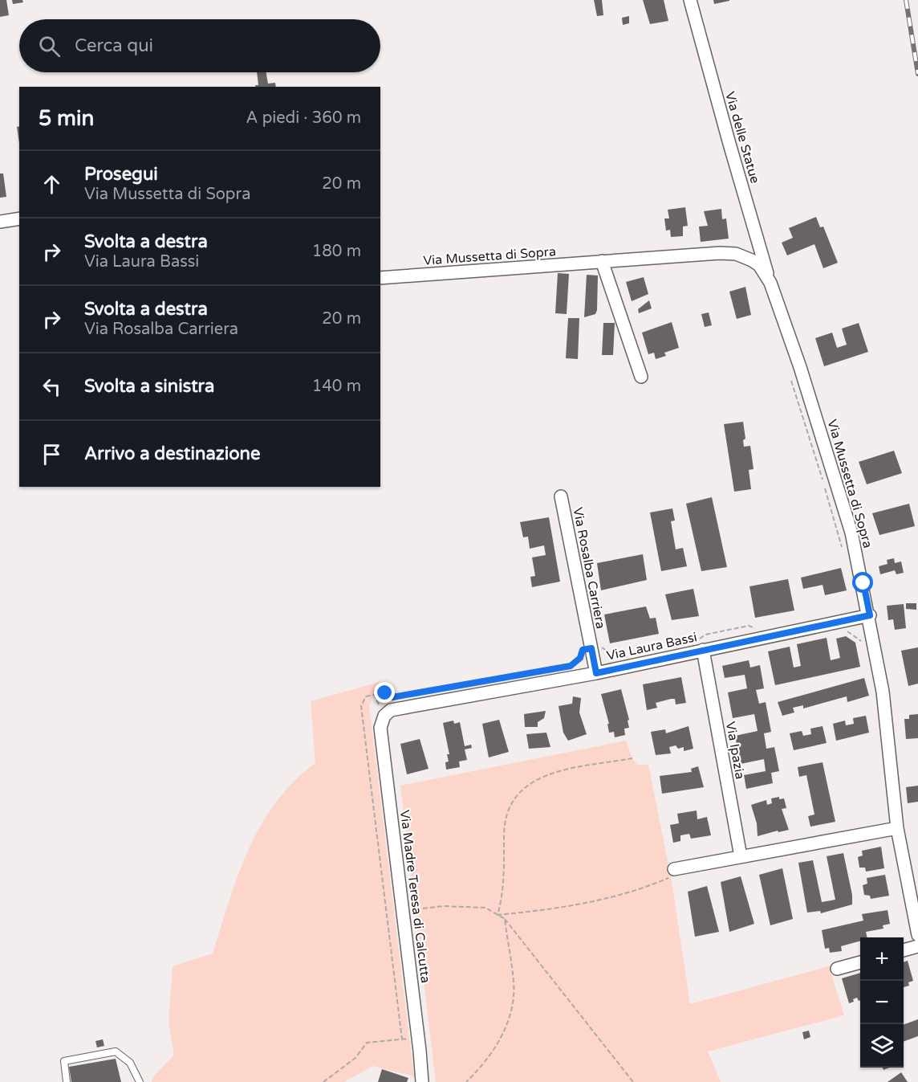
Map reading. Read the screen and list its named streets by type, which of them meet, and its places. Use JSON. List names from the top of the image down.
{
  "streets": {
    "street": [
      "Via delle Statue",
      "Via Mussetta di Sopra",
      "Via Rosalba Carriera",
      "Via Laura Bassi",
      "Via Ipazia",
      "Via Madre Teresa di Calcutta"
    ]
  },
  "crossings": [
    ["Via delle Statue", "Via Mussetta di Sopra"],
    ["Via Mussetta di Sopra", "Via Laura Bassi"],
    ["Via Rosalba Carriera", "Via Laura Bassi"],
    ["Via Laura Bassi", "Via Ipazia"],
    ["Via Laura Bassi", "Via Madre Teresa di Calcutta"]
  ],
  "page": {
    "search": "Cerca qui",
    "heading": ["5 min", "A piedi · 360 m"],
    "list": [
      ["Prosegui", "Via Mussetta di Sopra", "20 m"],
      ["Svolta a destra", "Via Laura Bassi", "180 m"],
      ["Svolta a destra", "Via Rosalba Carriera", "20 m"],
      ["Svolta a sinistra", "140 m"],
      "Arrivo a destinazione"
    ],
    "map_buttons": ["+", "−"]
  }
}
